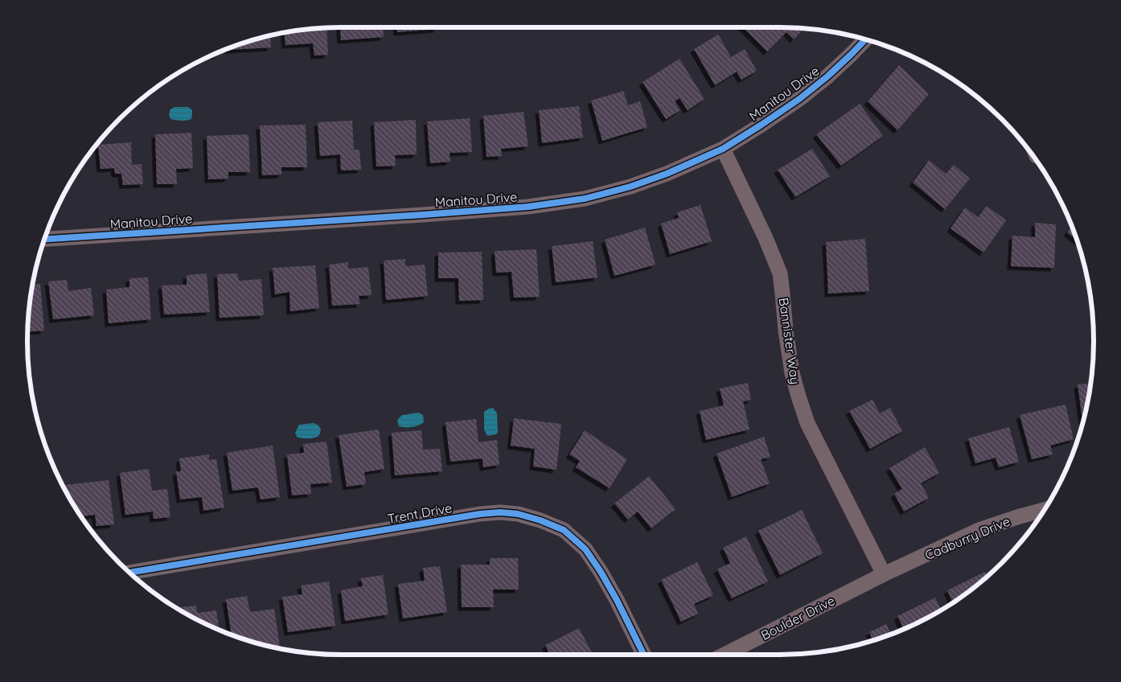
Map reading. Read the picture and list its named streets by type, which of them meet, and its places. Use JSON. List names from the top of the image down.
{
  "streets": {
    "street": [
      "Manitou Drive",
      "Bannister Way",
      "Trent Drive",
      "Cadburry Drive",
      "Boulder Drive"
    ]
  },
  "crossings": [
    ["Manitou Drive", "Bannister Way"],
    ["Bannister Way", "Cadburry Drive"],
    ["Bannister Way", "Boulder Drive"],
    ["Cadburry Drive", "Boulder Drive"]
  ]
}
